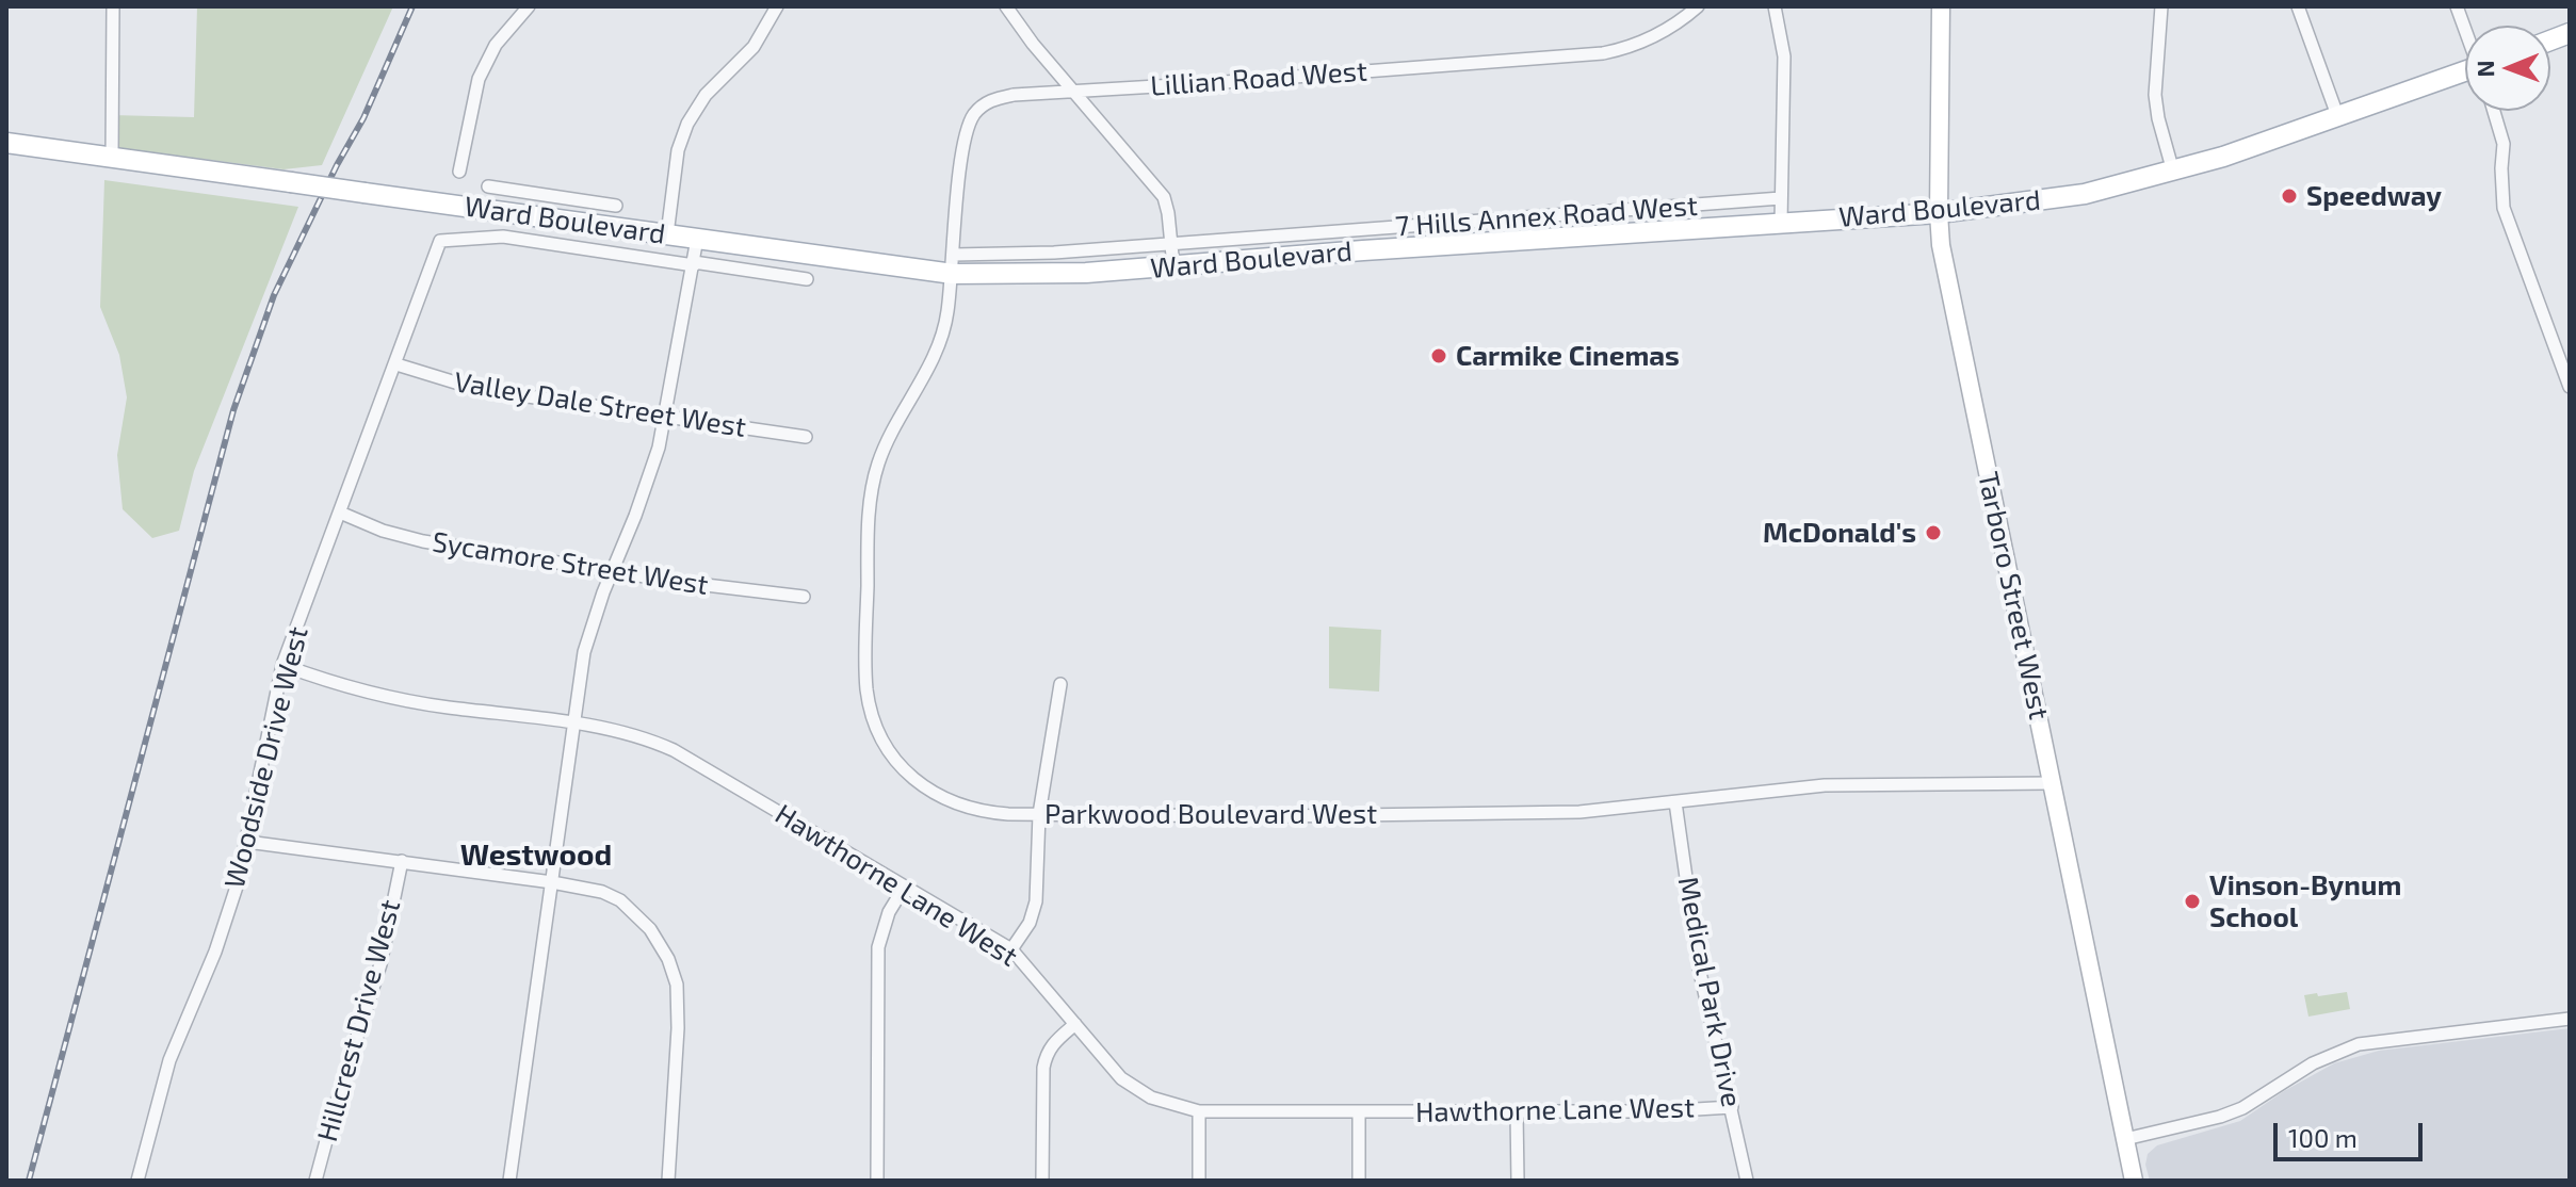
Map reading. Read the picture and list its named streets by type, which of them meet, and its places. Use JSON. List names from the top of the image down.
{
  "streets": {
    "main road": ["Ward Boulevard", "Tarboro Street West"],
    "street": [
      "Lillian Road West",
      "7 Hills Annex Road West",
      "Valley Dale Street West",
      "Sycamore Street West",
      "Woodside Drive West",
      "Parkwood Boulevard West",
      "Hawthorne Lane West",
      "Medical Park Drive",
      "Hillcrest Drive West"
    ]
  },
  "crossings": [
    ["Lillian Road West", "Ward Boulevard"],
    ["Lillian Road West", "7 Hills Annex Road West"],
    ["Lillian Road West", "Parkwood Boulevard West"],
    ["Ward Boulevard", "7 Hills Annex Road West"],
    ["Ward Boulevard", "Tarboro Street West"],
    ["Ward Boulevard", "Parkwood Boulevard West"],
    ["7 Hills Annex Road West", "Parkwood Boulevard West"],
    ["Valley Dale Street West", "Woodside Drive West"],
    ["Sycamore Street West", "Woodside Drive West"],
    ["Tarboro Street West", "Parkwood Boulevard West"],
    ["Woodside Drive West", "Hawthorne Lane West"],
    ["Parkwood Boulevard West", "Medical Park Drive"],
    ["Hawthorne Lane West", "Medical Park Drive"]
  ],
  "districts": ["Westwood"],
  "places": [
    "Speedway",
    "Carmike Cinemas",
    "McDonald's",
    "Vinson-Bynum School"
  ],
  "scale_bar": "100 m",
  "north": "left"
}
